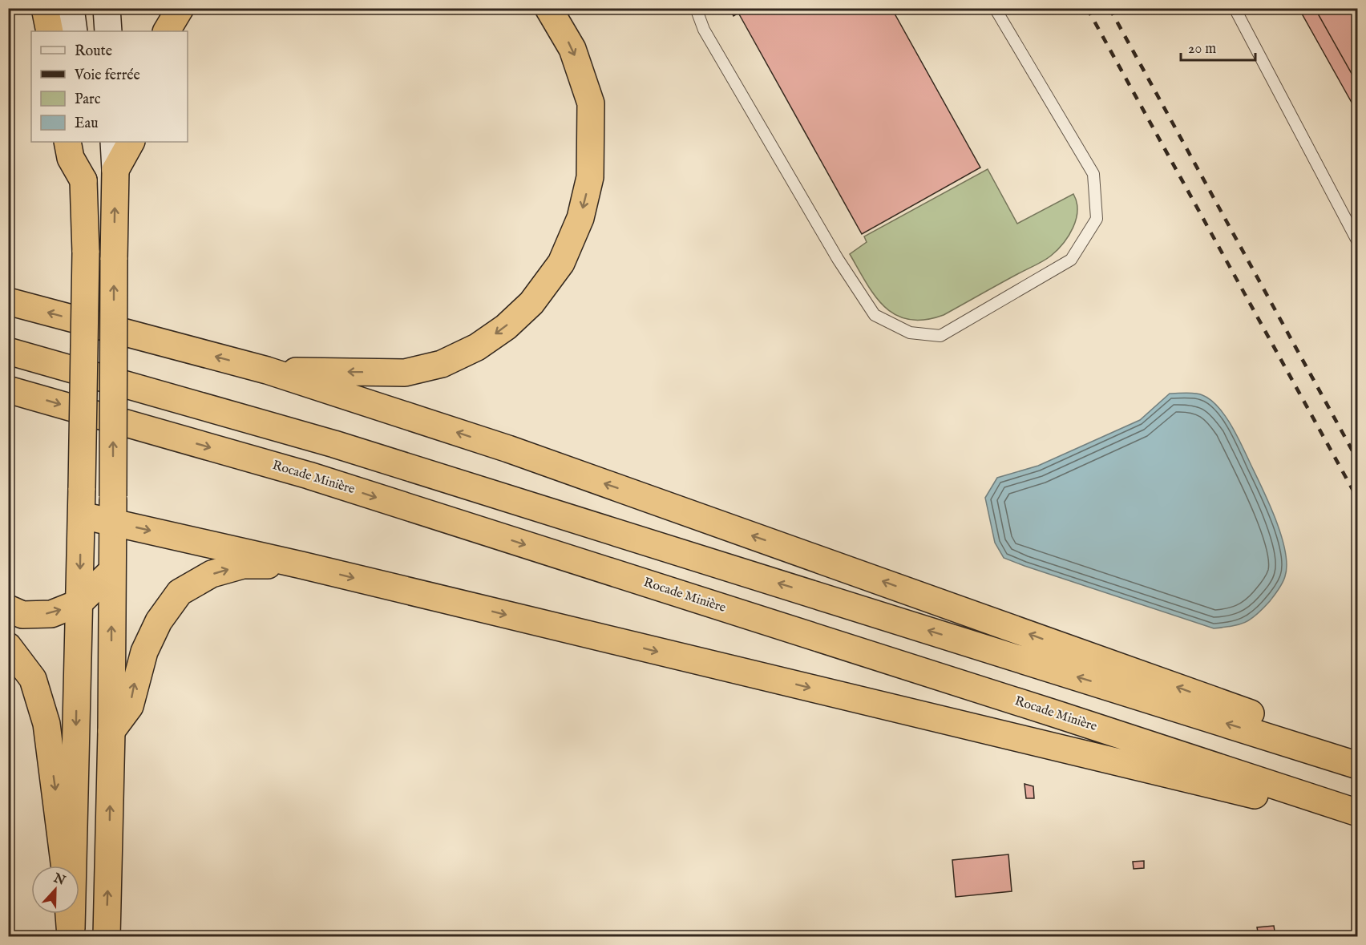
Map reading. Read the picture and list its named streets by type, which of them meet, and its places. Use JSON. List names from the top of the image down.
{
  "streets": {
    "highway": ["Rocade Minière"]
  },
  "legend": [
    "Route",
    "Voie ferrée",
    "Parc",
    "Eau"
  ],
  "scale_bar": "20 m",
  "north": "top"
}
